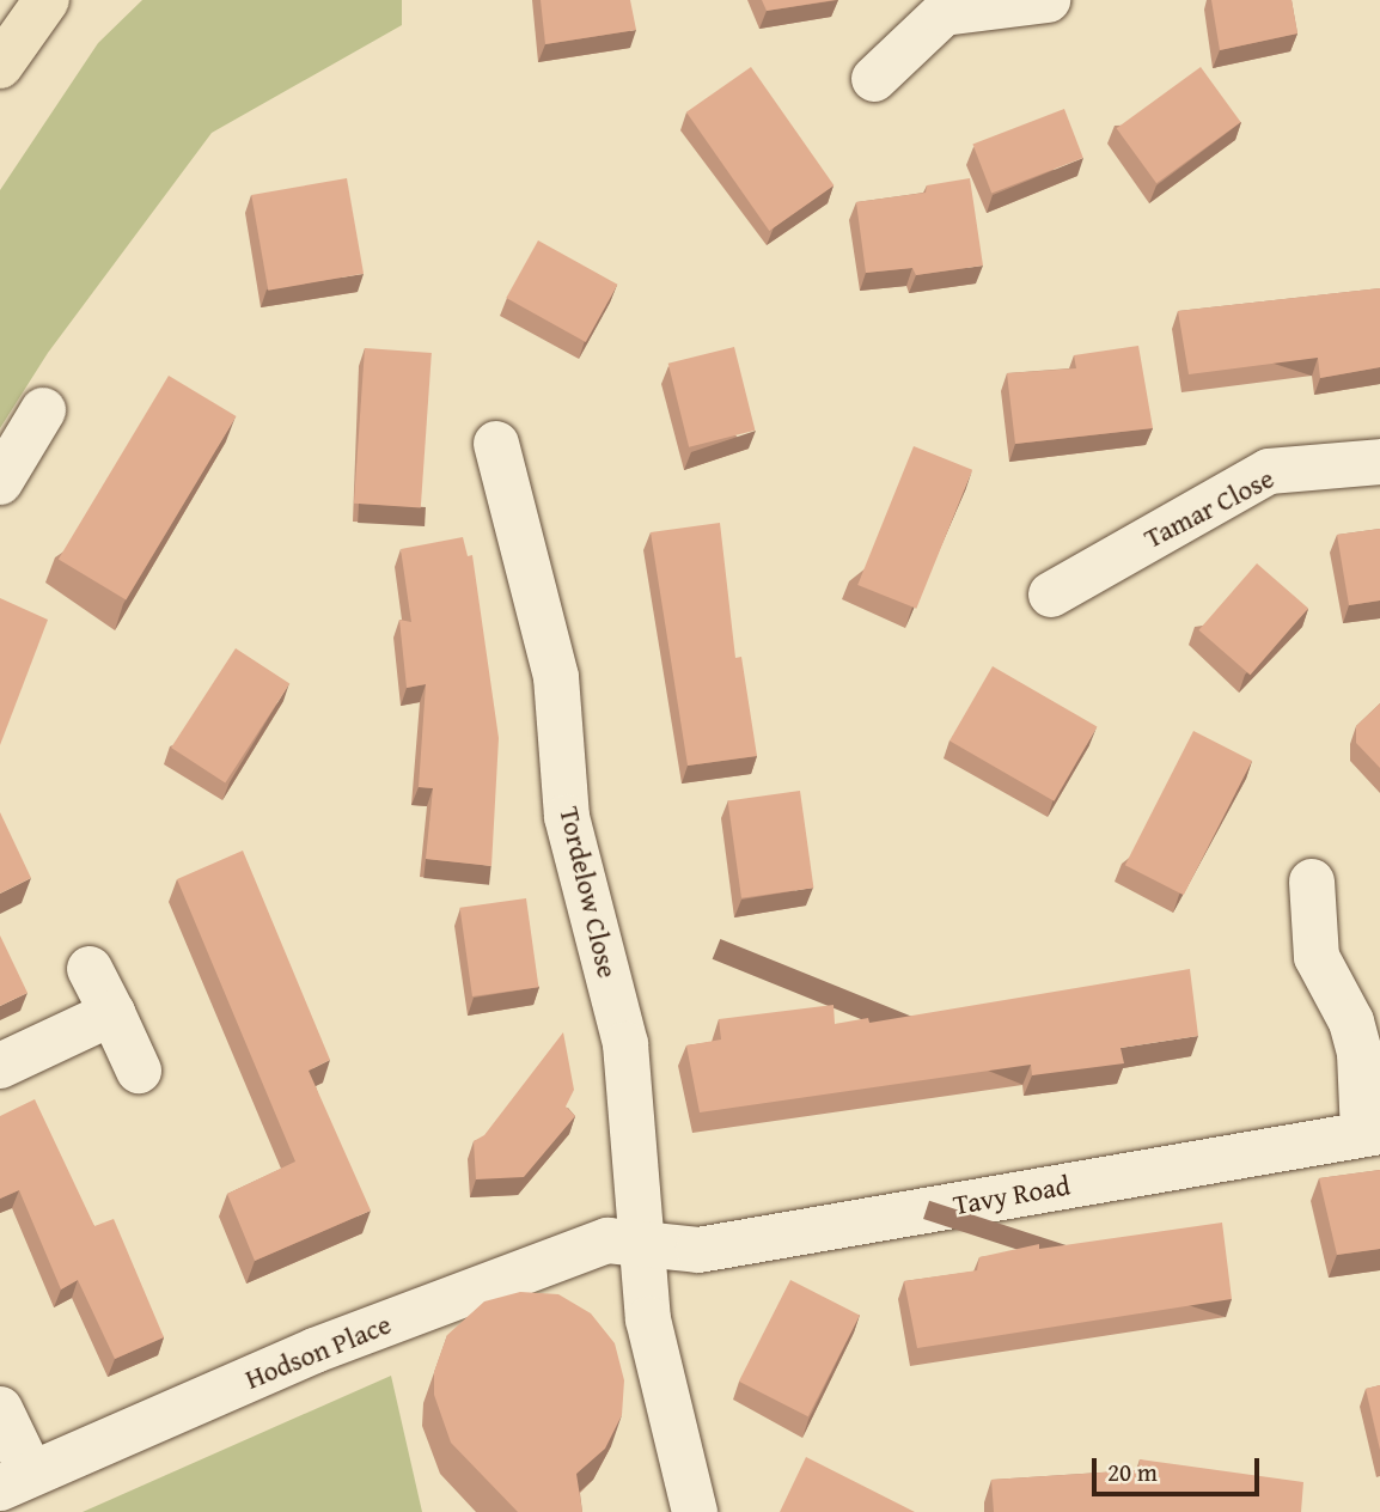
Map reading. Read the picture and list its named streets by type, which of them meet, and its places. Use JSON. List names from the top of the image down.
{
  "streets": {
    "street": [
      "Tamar Close",
      "Tordelow Close",
      "Tavy Road",
      "Hodson Place"
    ]
  },
  "crossings": [
    ["Tordelow Close", "Tavy Road"],
    ["Tordelow Close", "Hodson Place"],
    ["Tavy Road", "Hodson Place"]
  ],
  "scale_bar": "20 m"
}
